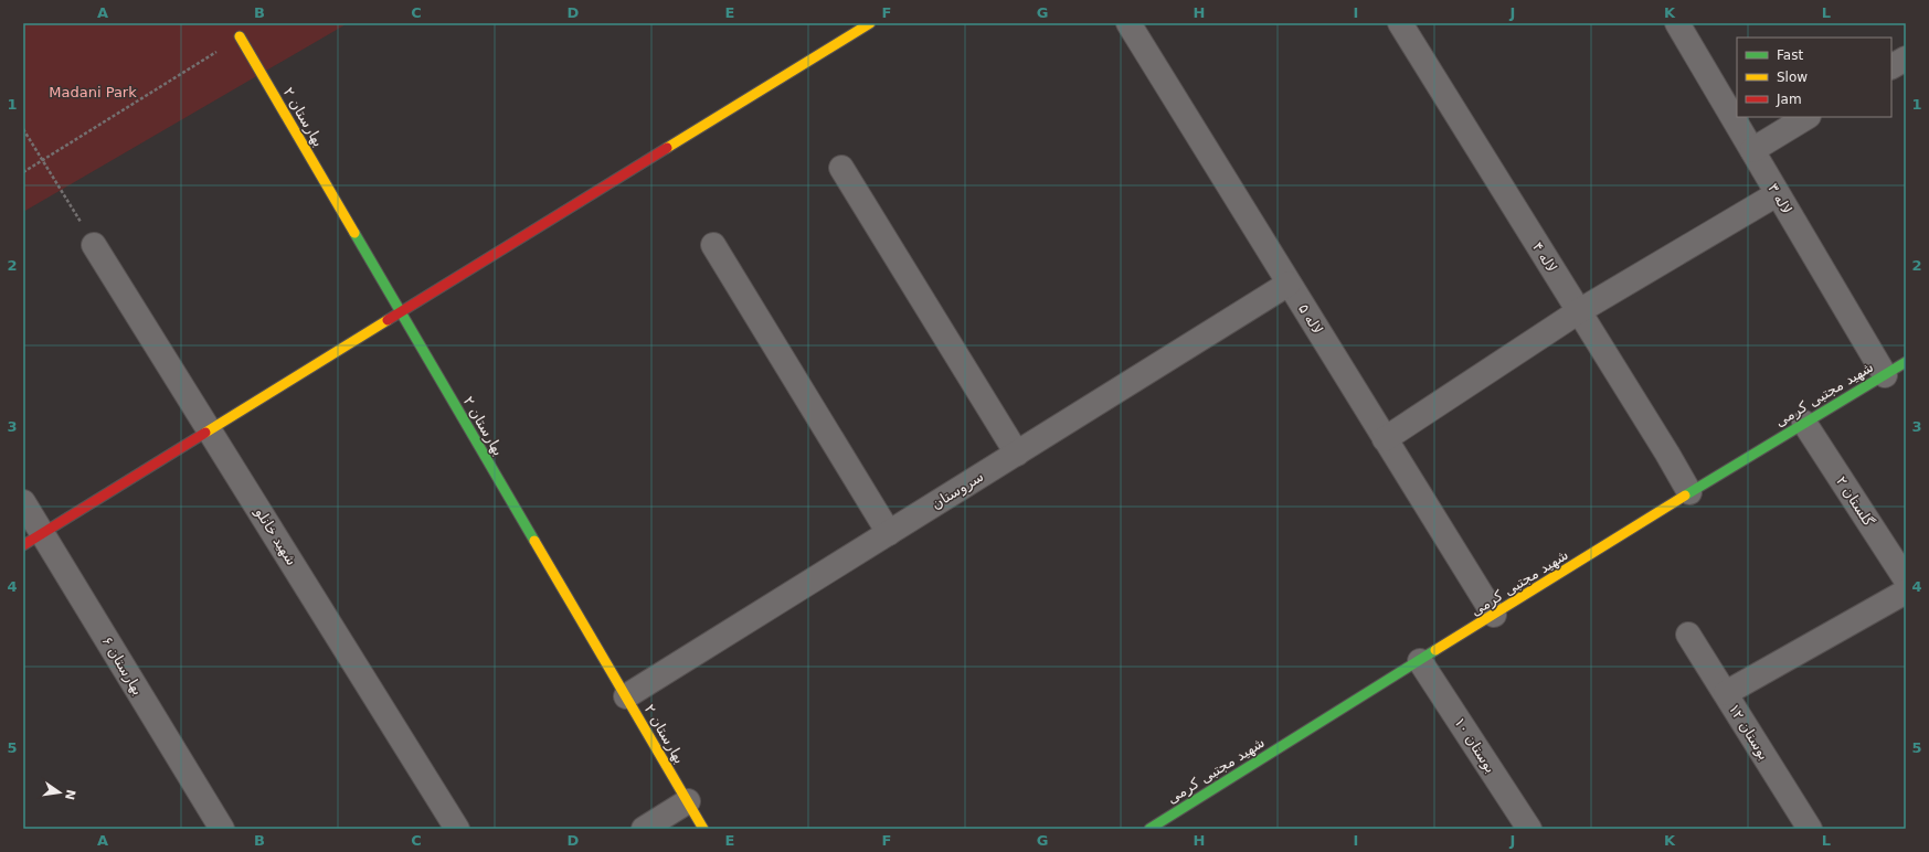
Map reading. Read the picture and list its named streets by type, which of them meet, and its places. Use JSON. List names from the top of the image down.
{
  "streets": {
    "street": [
      "بهارستان ۲",
      "لاله ۳",
      "لاله ۴",
      "لاله ۵",
      "شهید مجتبی کرمی",
      "سروستان",
      "گلستان ۲",
      "شهید خانلو",
      "بهارستان ۶",
      "بوستان ۱۲",
      "بوستان ۱۰"
    ]
  },
  "crossings": [
    ["بهارستان ۲", "سروستان"],
    ["لاله ۳", "شهید مجتبی کرمی"],
    ["لاله ۴", "شهید مجتبی کرمی"],
    ["لاله ۵", "شهید مجتبی کرمی"],
    ["لاله ۵", "سروستان"],
    ["شهید مجتبی کرمی", "گلستان ۲"],
    ["شهید مجتبی کرمی", "بوستان ۱۰"]
  ],
  "parks": ["Madani Park"],
  "legend": ["Fast", "Slow", "Jam"],
  "north": "right",
  "grid": {
    "columns": [
      "A",
      "B",
      "C",
      "D",
      "E",
      "F",
      "G",
      "H",
      "I",
      "J",
      "K",
      "L"
    ],
    "rows": [
      "1",
      "2",
      "3",
      "4",
      "5"
    ]
  }
}
